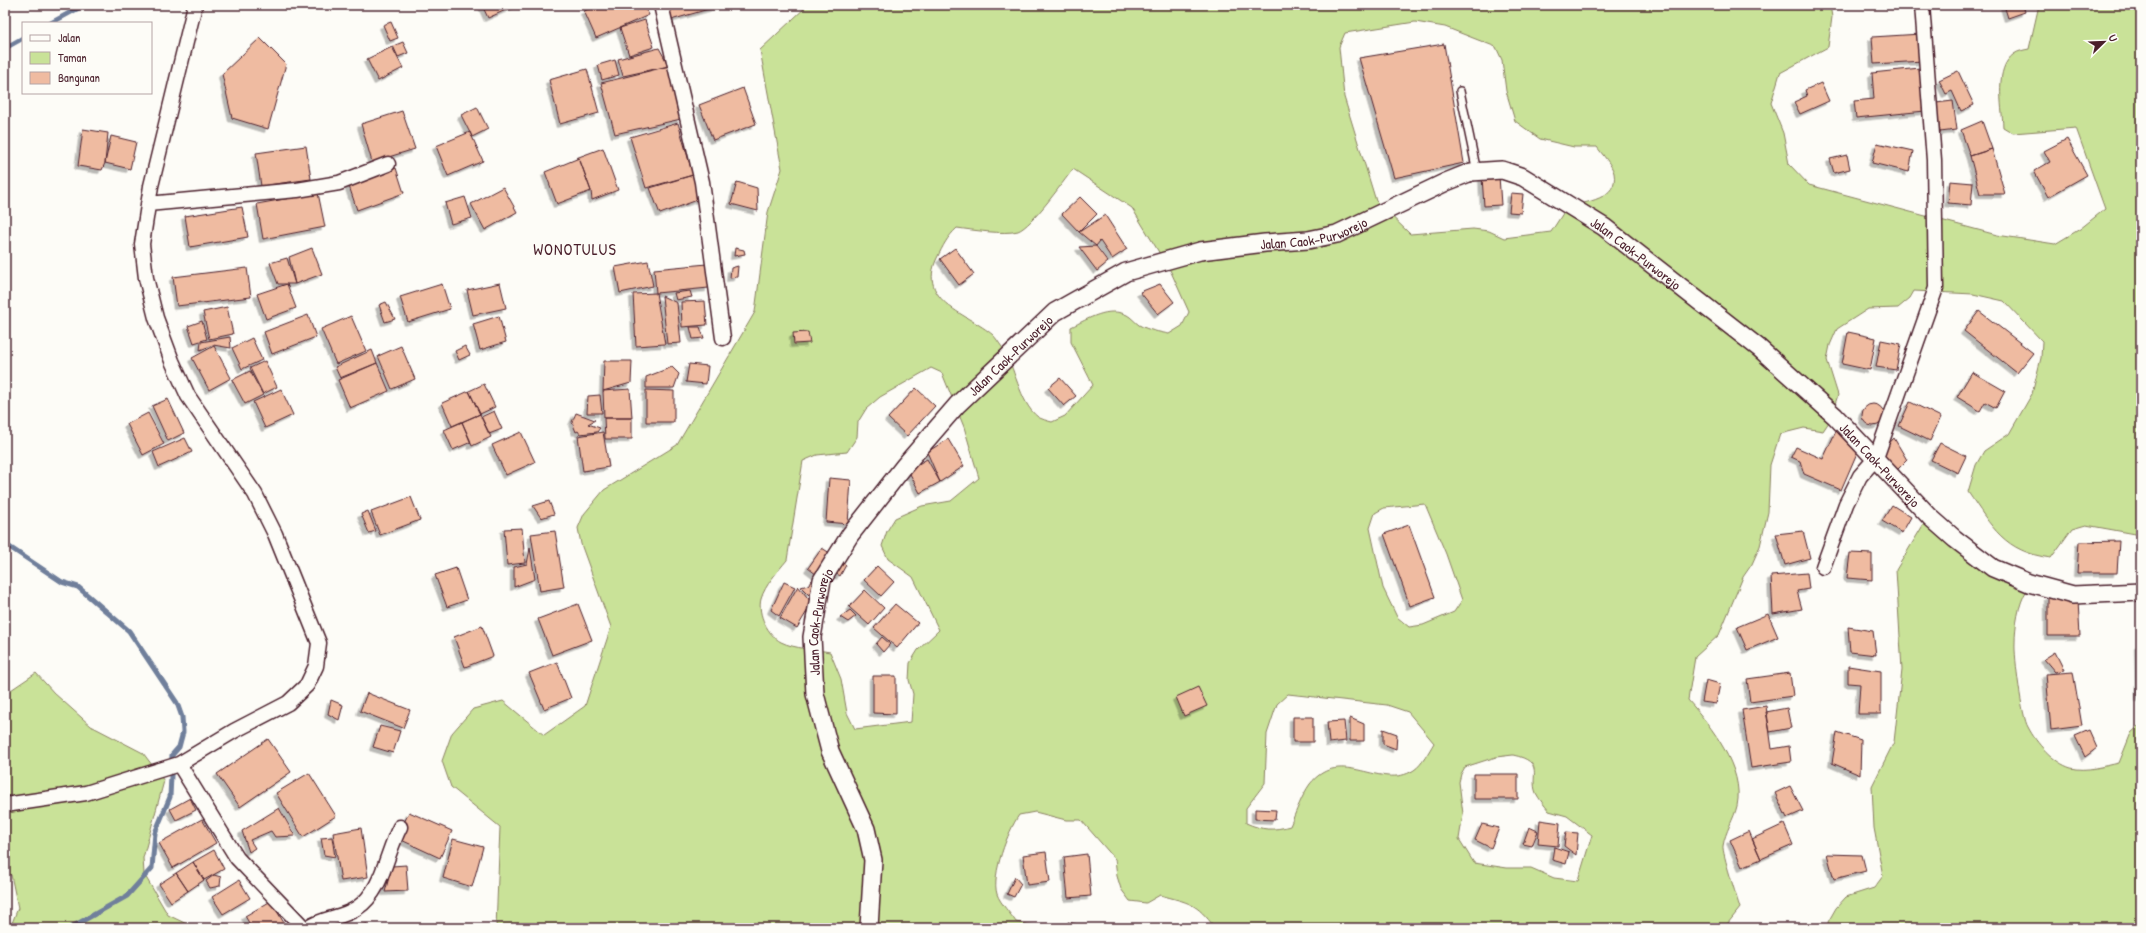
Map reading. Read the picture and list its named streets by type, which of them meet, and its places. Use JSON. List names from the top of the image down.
{
  "streets": {
    "street": ["Jalan Caok-Purworejo"]
  },
  "districts": ["WONOTULUS"],
  "legend": ["Jalan", "Taman", "Bangunan"],
  "north": "top right"
}
